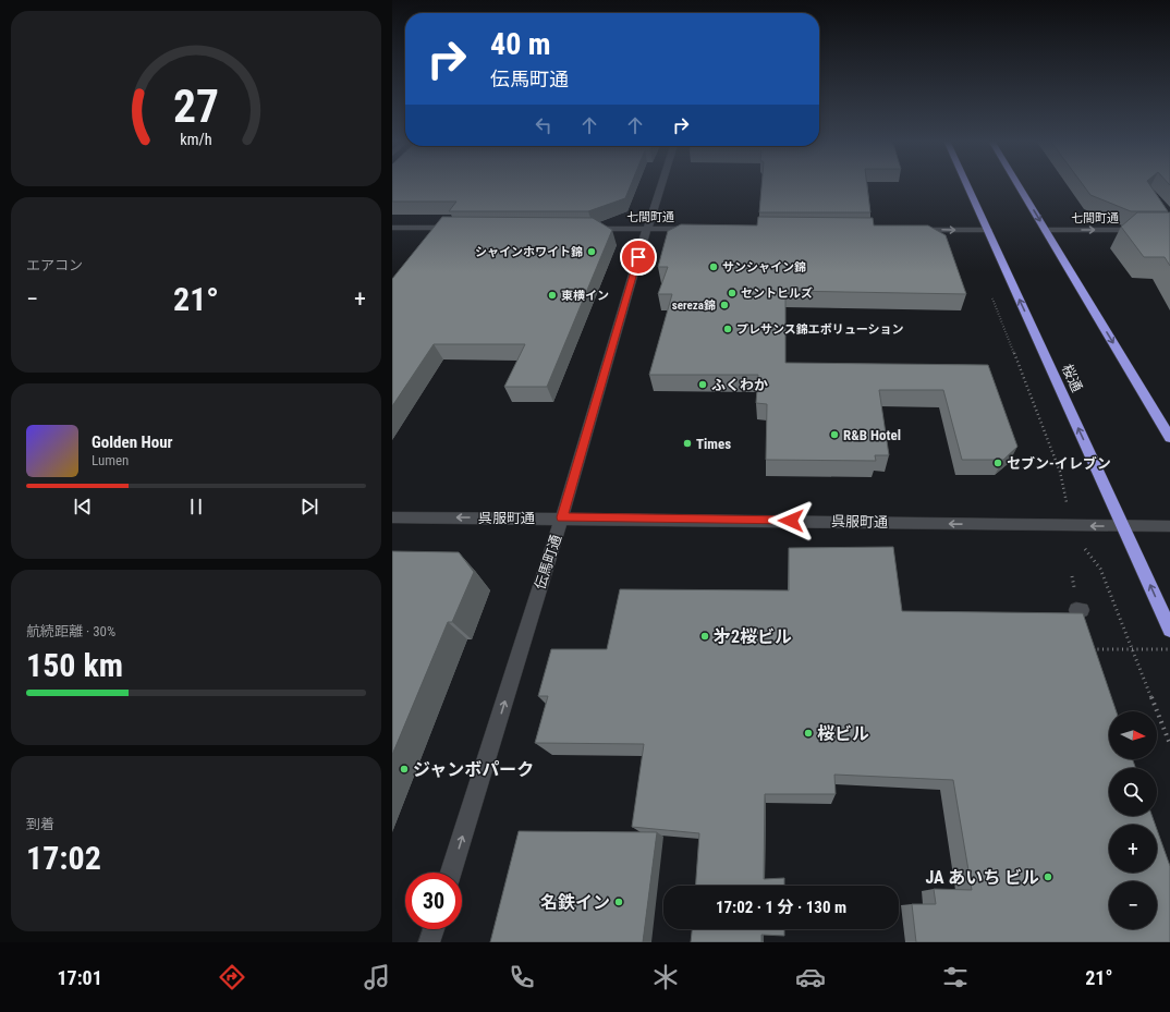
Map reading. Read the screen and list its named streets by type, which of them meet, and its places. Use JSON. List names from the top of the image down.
{
  "streets": {
    "highway": ["桜通"],
    "street": ["七間町通", "呉服町通", "伝馬町通"]
  },
  "crossings": [
    ["七間町通", "伝馬町通"],
    ["桜通", "呉服町通"],
    ["呉服町通", "伝馬町通"]
  ],
  "one_way": ["七間町通", "呉服町通", "伝馬町通"],
  "places": [
    "シャインホワイト錦",
    "サンシャイン錦",
    "セントヒルズ",
    "東横イン",
    "sereza錦",
    "プレサンス錦エボリューション",
    "ふくわか",
    "R&B Hotel",
    "Times",
    "セブン-イレブン",
    "㐧2桜ビル",
    "桜ビル",
    "ジャンボパーク",
    "JA あいち ビル",
    "名鉄イン"
  ],
  "north": "right",
  "page": {
    "turn": ["40 m", "伝馬町通"],
    "tile": [
      "エアコン",
      ["航続距離 · 30%", "150 km"],
      ["到着", "17:02"]
    ],
    "heat": ["−", "21°", "+"],
    "song": ["Golden Hour", "Lumen"],
    "map_buttons": ["+", "−"],
    "limit": "30",
    "trip": "17:02 · 1 分 · 130 m",
    "tabs": ["17:01", "21°"],
    "gauge": ["27", "km/h"]
  }
}
